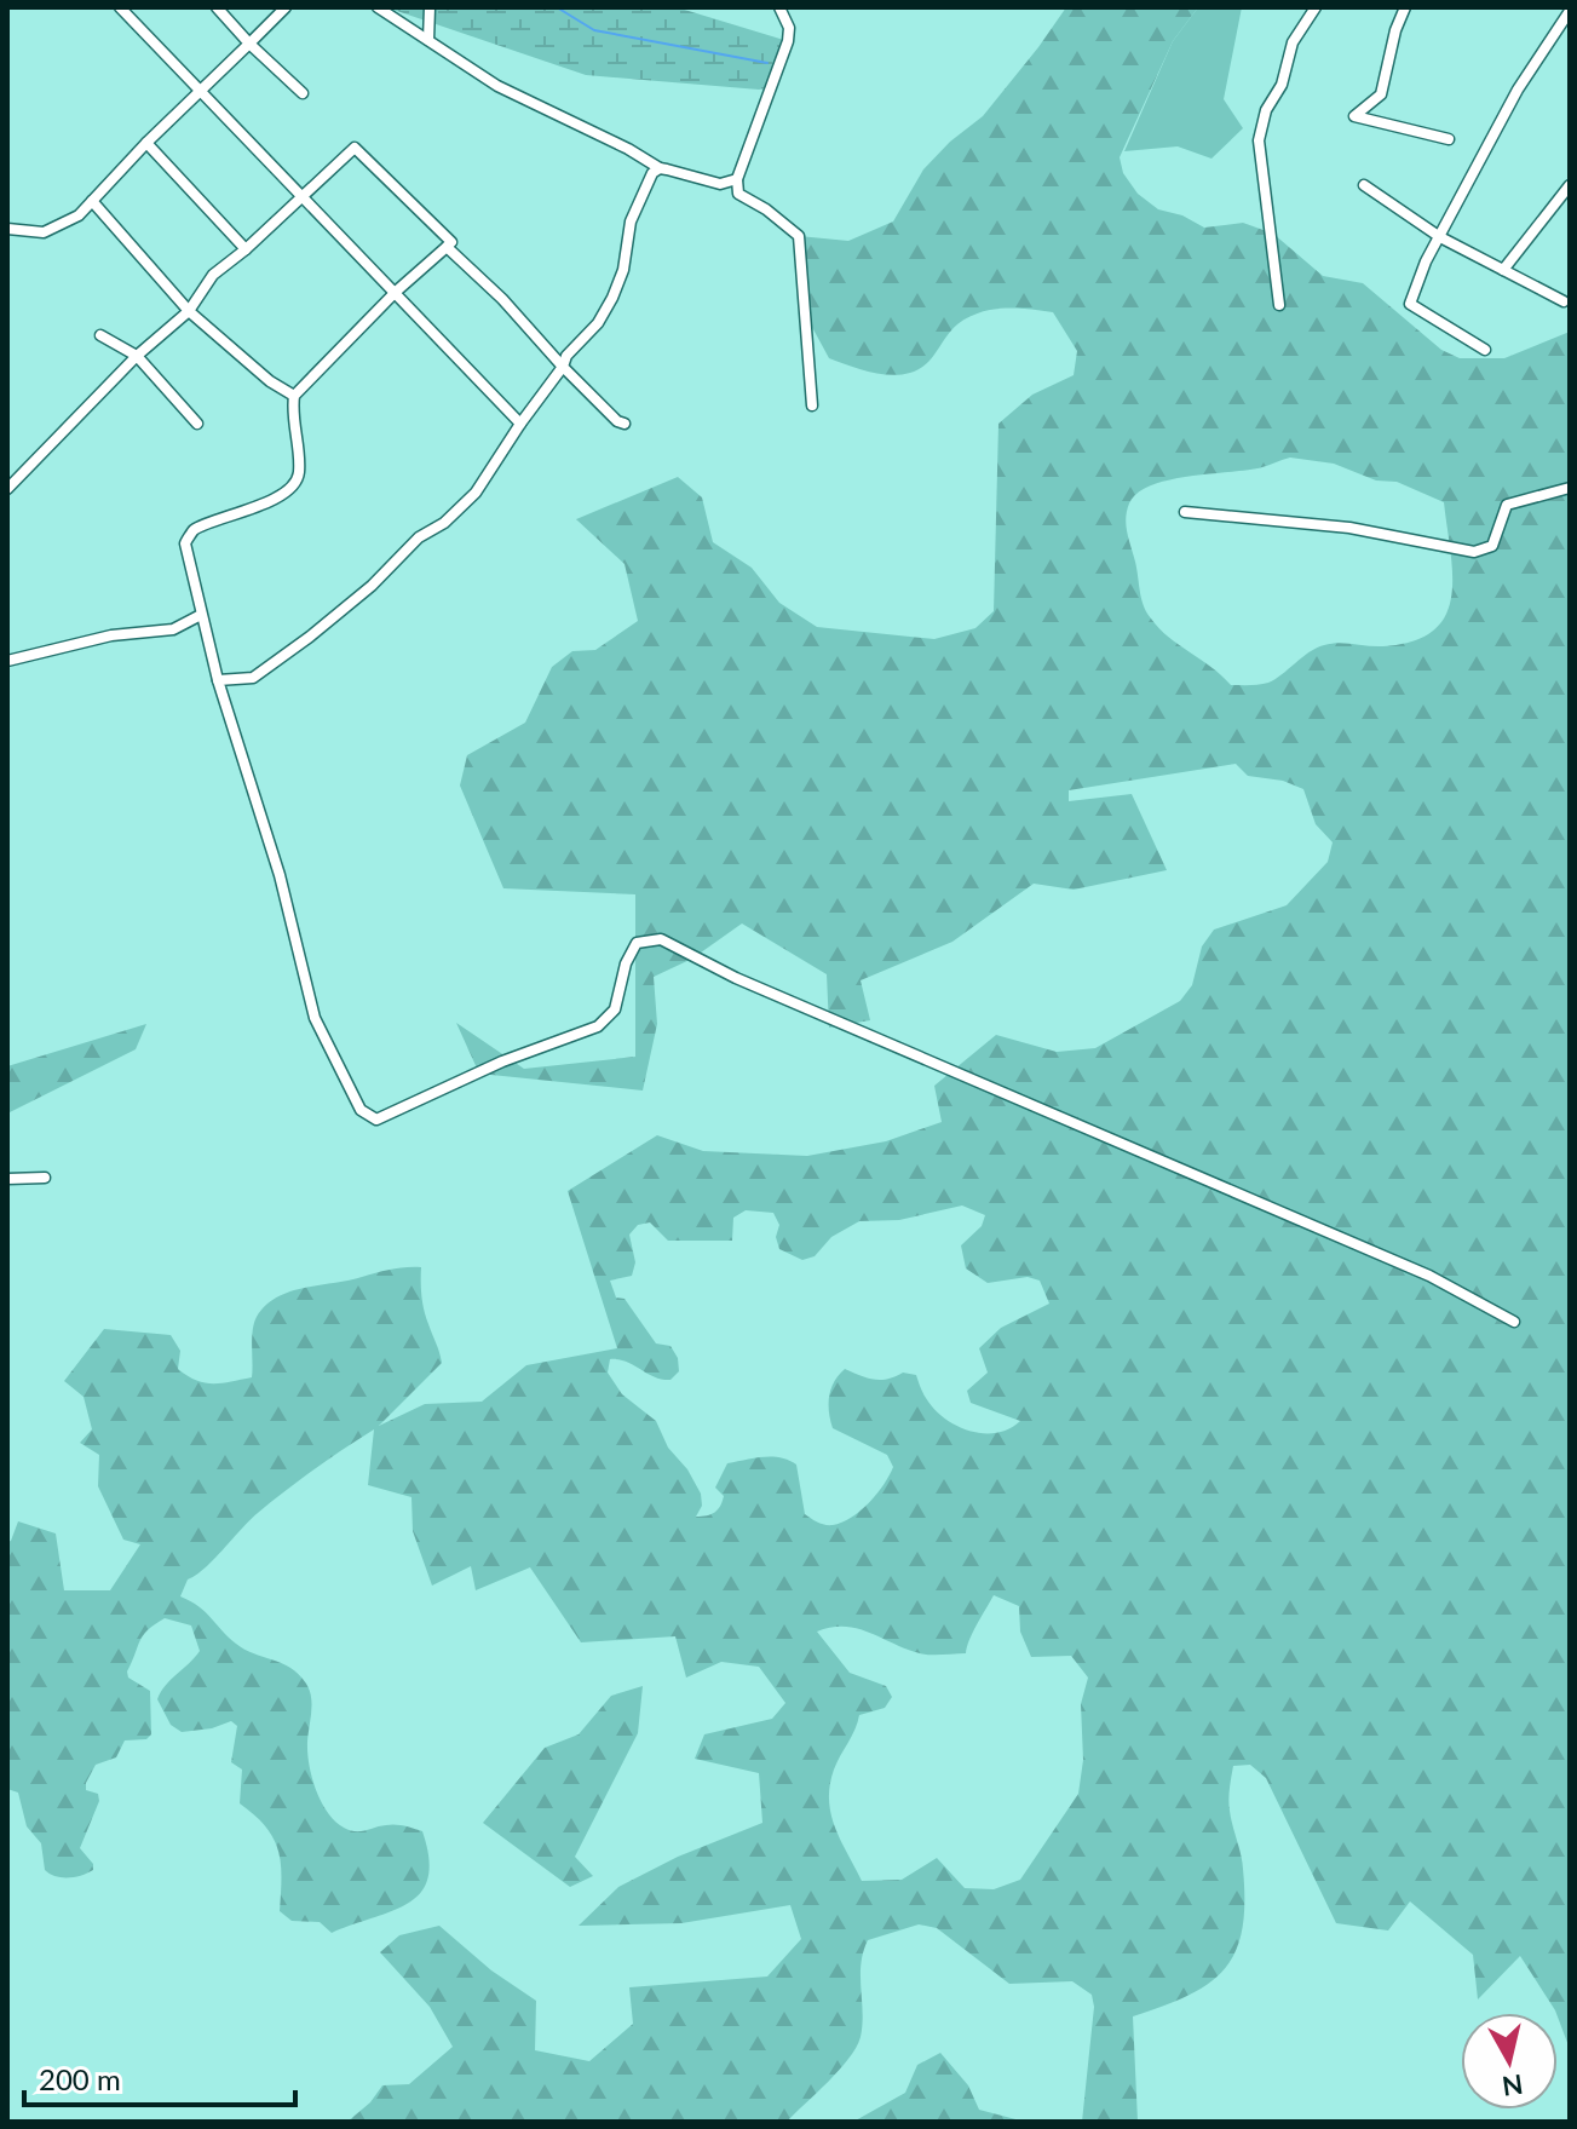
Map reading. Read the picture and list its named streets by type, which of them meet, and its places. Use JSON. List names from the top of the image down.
{
  "scale_bar": "200 m",
  "north": "bottom"
}
